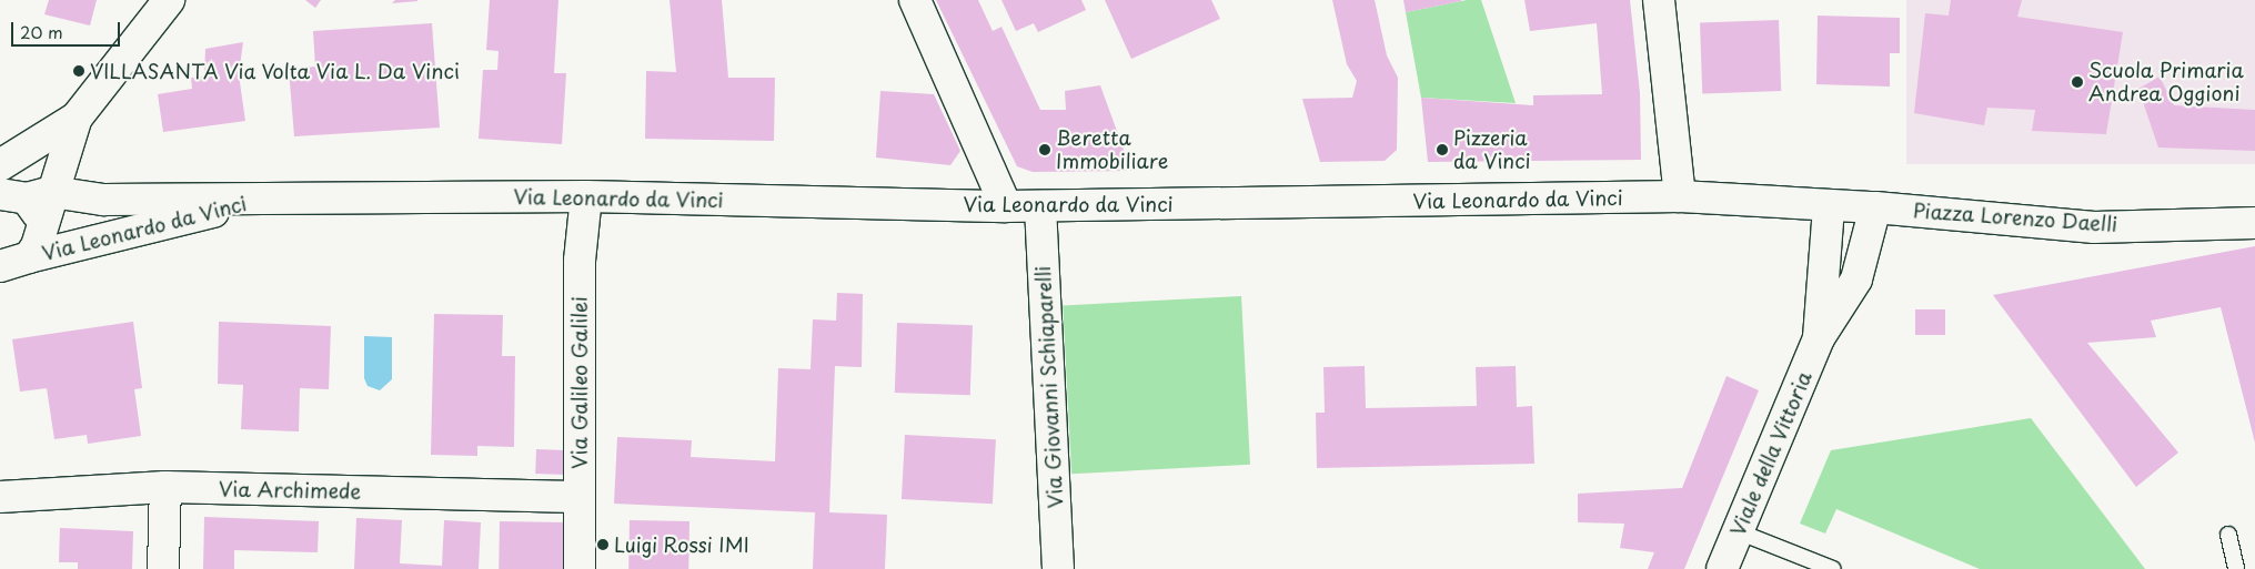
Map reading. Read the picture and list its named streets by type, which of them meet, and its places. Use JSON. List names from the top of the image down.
{
  "streets": {
    "street": [
      "Via Leonardo da Vinci",
      "Piazza Lorenzo Daelli",
      "Via Galileo Galilei",
      "Via Giovanni Schiaparelli",
      "Viale della Vittoria",
      "Via Archimede"
    ]
  },
  "crossings": [
    ["Via Leonardo da Vinci", "Piazza Lorenzo Daelli"],
    ["Via Leonardo da Vinci", "Via Galileo Galilei"],
    ["Via Leonardo da Vinci", "Via Giovanni Schiaparelli"],
    ["Via Leonardo da Vinci", "Viale della Vittoria"],
    ["Piazza Lorenzo Daelli", "Viale della Vittoria"],
    ["Via Galileo Galilei", "Via Archimede"]
  ],
  "places": [
    "VILLASANTA Via Volta Via L. Da Vinci",
    "Scuola Primaria Andrea Oggioni",
    "Beretta Immobiliare",
    "Pizzeria da Vinci",
    "Luigi Rossi IMI"
  ],
  "scale_bar": "20 m"
}
